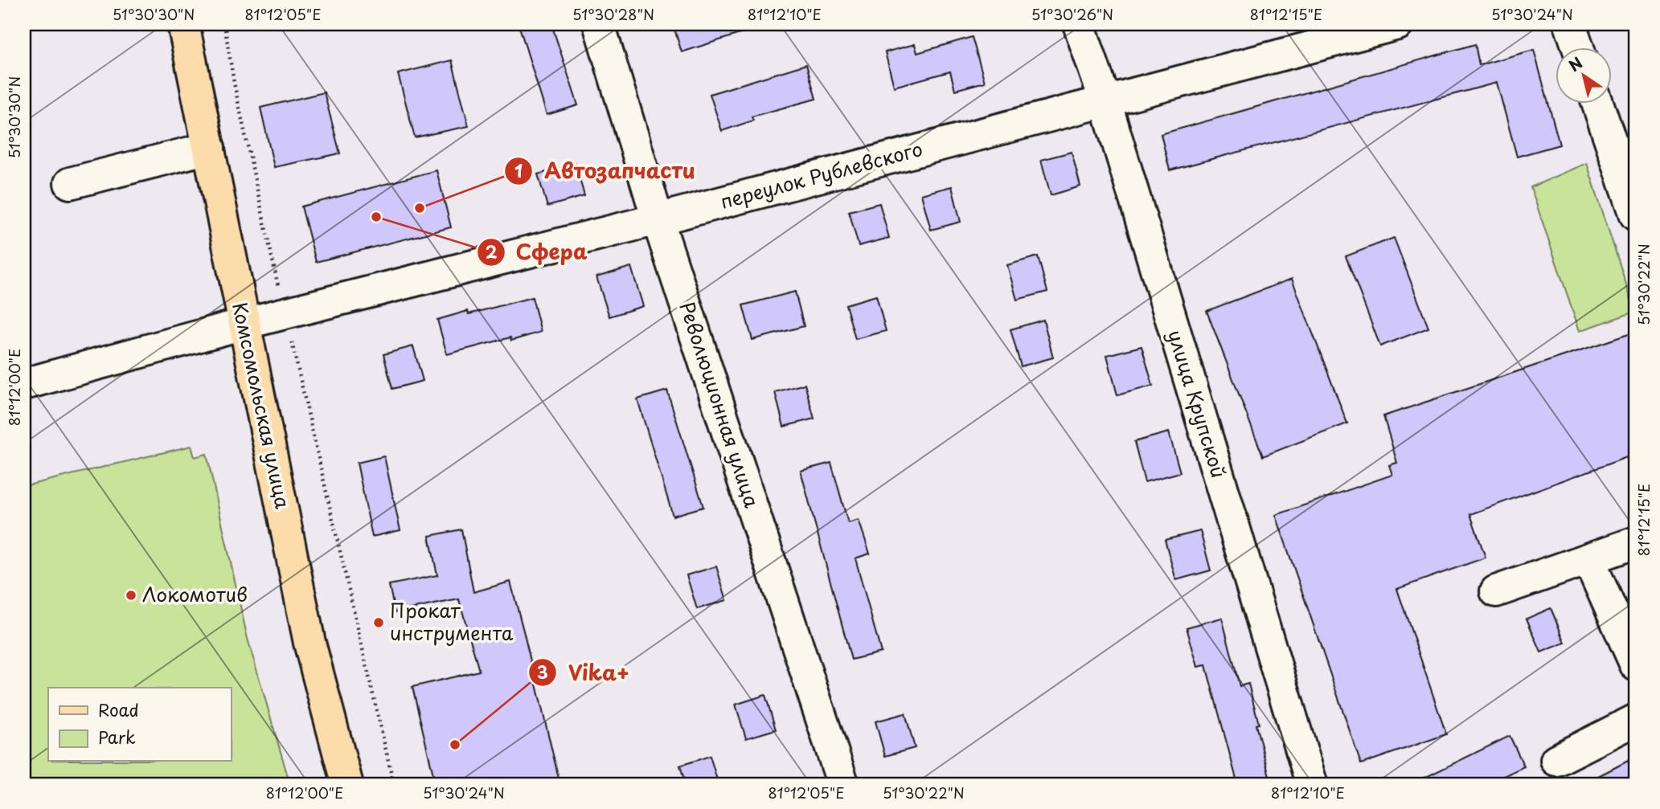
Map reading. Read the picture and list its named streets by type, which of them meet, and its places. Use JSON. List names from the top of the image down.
{
  "streets": {
    "main road": ["Комсомольская улица"],
    "street": ["переулок Рублевского", "улица Крупской", "Революционная улица"]
  },
  "crossings": [
    ["переулок Рублевского", "улица Крупской"],
    ["переулок Рублевского", "Революционная улица"],
    ["переулок Рублевского", "Комсомольская улица"]
  ],
  "places": [
    "Автозапчасти",
    "Сфера",
    "Локомотив",
    "Прокат инструмента",
    "Vika+"
  ],
  "legend": ["Road", "Park"],
  "north": "top left",
  "coordinates": [
    "51°30'30\"N",
    "81°12'05\"E",
    "51°30'28\"N",
    "81°12'10\"E",
    "51°30'26\"N",
    "81°12'15\"E",
    "51°30'24\"N",
    "51°30'22\"N",
    "81°12'00\"E"
  ]
}
